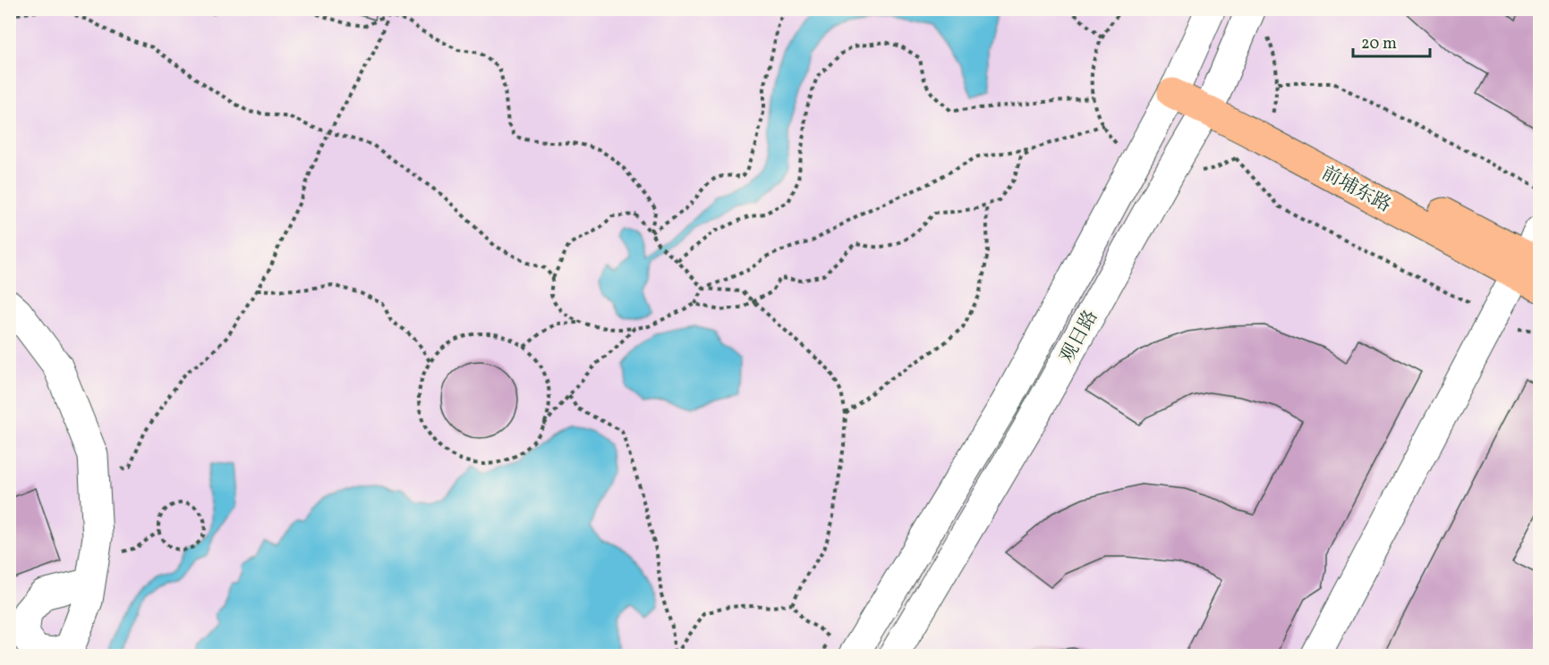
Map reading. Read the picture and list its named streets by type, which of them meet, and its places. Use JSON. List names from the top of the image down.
{
  "streets": {
    "main road": ["前埔东路"],
    "street": ["观日路"]
  },
  "crossings": [
    ["前埔东路", "观日路"]
  ],
  "scale_bar": "20 m"
}
